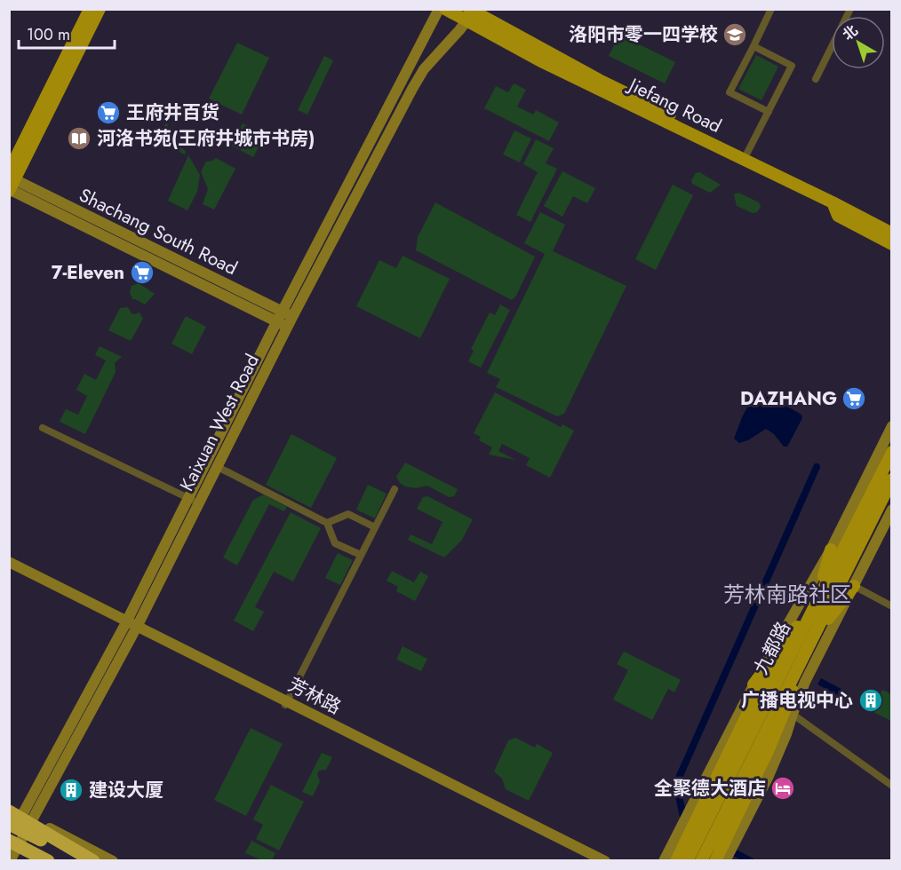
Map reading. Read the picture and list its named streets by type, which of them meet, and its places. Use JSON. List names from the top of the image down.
{
  "streets": {
    "main road": [
      "Jiefang Road",
      "Shachang South Road",
      "Kaixuan West Road",
      "九都路",
      "芳林路"
    ]
  },
  "crossings": [
    ["Jiefang Road", "Kaixuan West Road"],
    ["Shachang South Road", "Kaixuan West Road"],
    ["Kaixuan West Road", "芳林路"]
  ],
  "districts": ["芳林南路社区"],
  "places": {
    "school or university": ["洛阳市零一四学校"],
    "supermarket": ["王府井百货", "7-Eleven", "DAZHANG"],
    "library": ["河洛书苑(王府井城市书房)"],
    "building": ["广播电视中心", "建设大厦"],
    "hotel": ["全聚德大酒店"]
  },
  "scale_bar": "100 m",
  "north": "top left"
}
